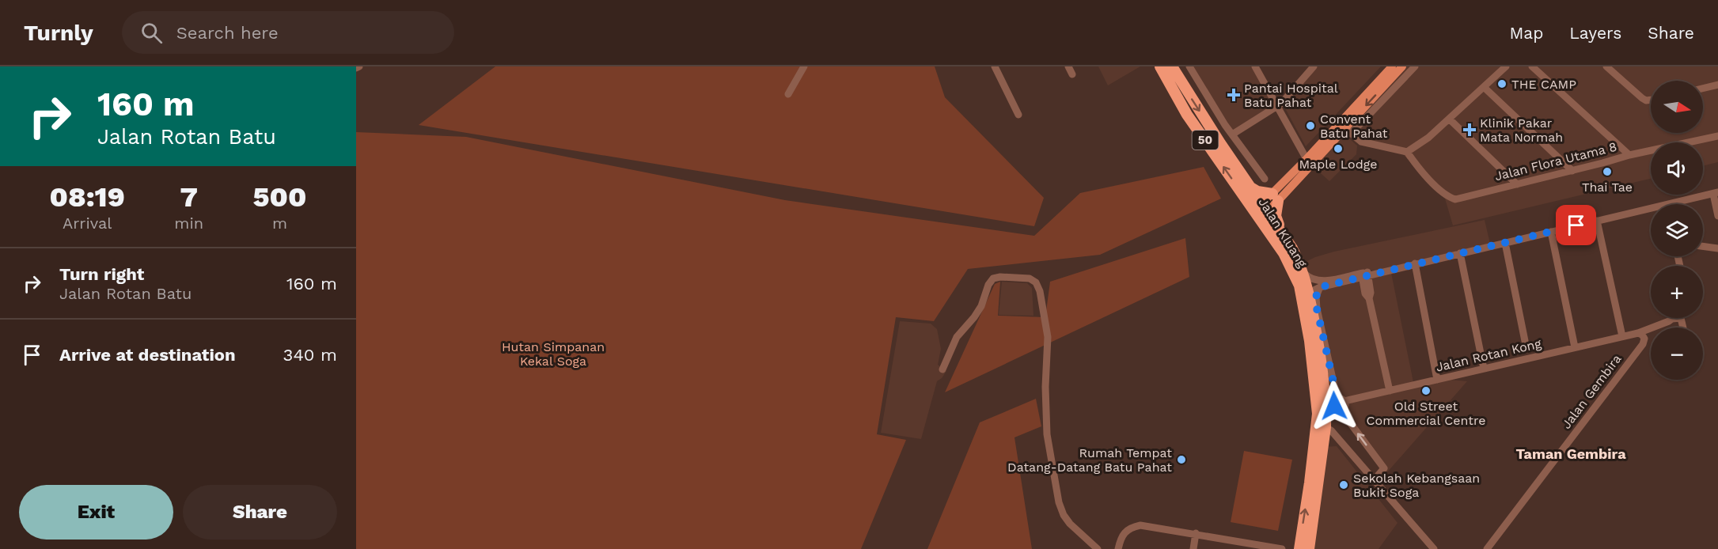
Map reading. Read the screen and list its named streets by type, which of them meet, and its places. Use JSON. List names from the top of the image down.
{
  "streets": {
    "highway": ["50", "Jalan Kluang"],
    "street": ["Jalan Flora Utama 8", "Jalan Rotan Kong", "Jalan Gembira"]
  },
  "crossings": [
    ["Jalan Rotan Kong", "Jalan Gembira"]
  ],
  "districts": ["Taman Gembira"],
  "parks": ["Hutan Simpanan Kekal Soga"],
  "places": {
    "other": [
      "THE CAMP",
      "Convent Batu Pahat",
      "Maple Lodge",
      "Thai Tae",
      "Old Street Commercial Centre",
      "Rumah Tempat Datang-Datang Batu Pahat",
      "Sekolah Kebangsaan Bukit Soga"
    ],
    "health": ["Pantai Hospital Batu Pahat", "Klinik Pakar Mata Normah"]
  },
  "north": "right",
  "page": {
    "header": "Turnly",
    "search": "Search here",
    "nav": ["Map", "Layers", "Share"],
    "turn": ["160 m", "Jalan Rotan Batu"],
    "map_buttons": ["+", "−"],
    "eta": [
      "08:19",
      "Arrival",
      "7",
      "min",
      "500",
      "m"
    ],
    "list": [
      {
        "name": "Turn right",
        "note": "Jalan Rotan Batu",
        "value": "160 m"
      },
      {
        "name": "Arrive at destination",
        "value": "340 m"
      }
    ],
    "buttons": ["Exit", "Share"]
  }
}
